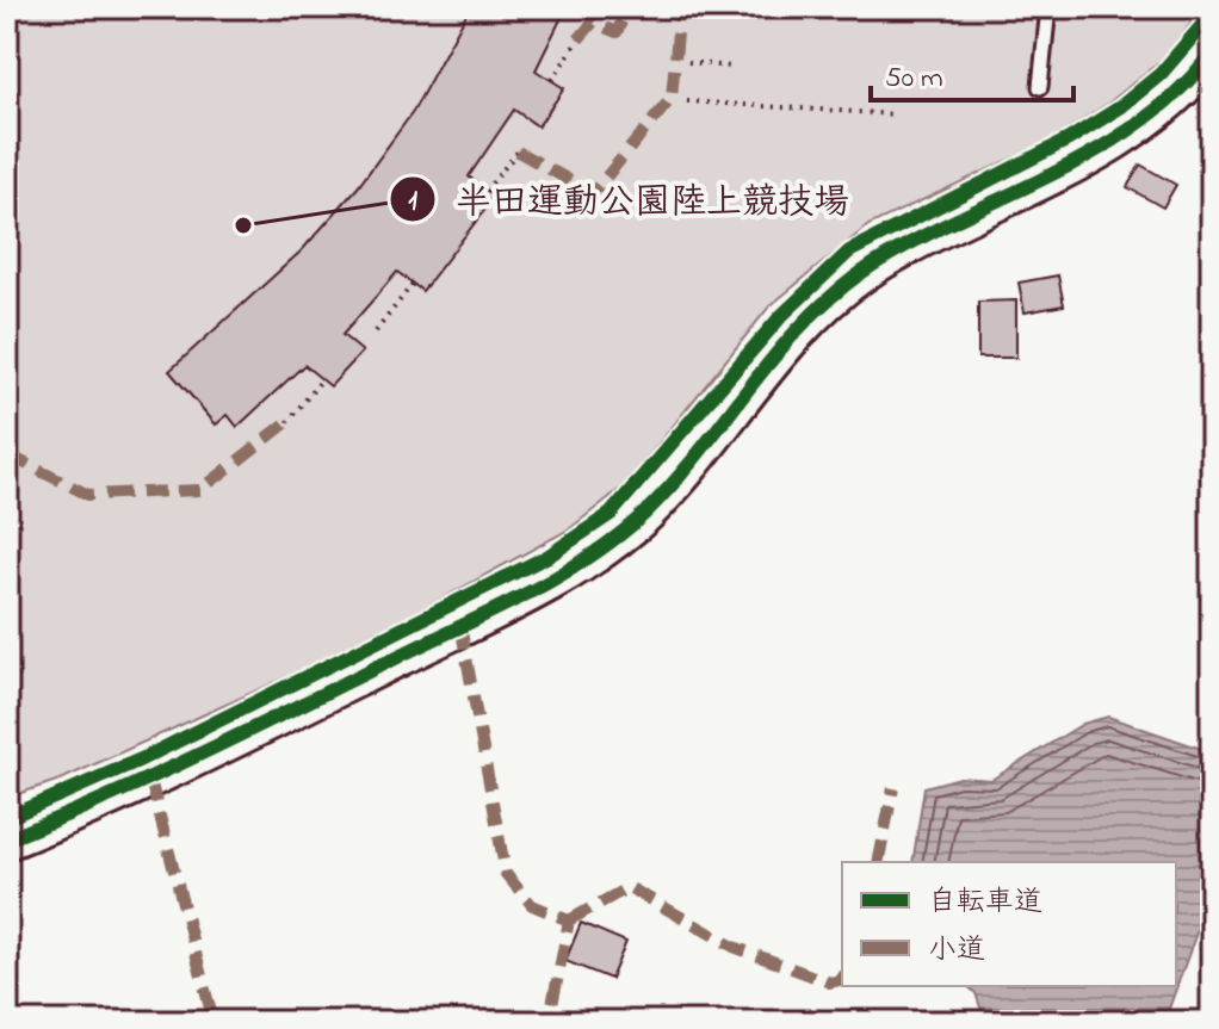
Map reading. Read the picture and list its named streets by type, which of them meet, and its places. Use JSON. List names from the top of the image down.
{
  "places": ["半田運動公園陸上競技場"],
  "legend": ["自転車道", "小道"],
  "scale_bar": "50 m"
}
